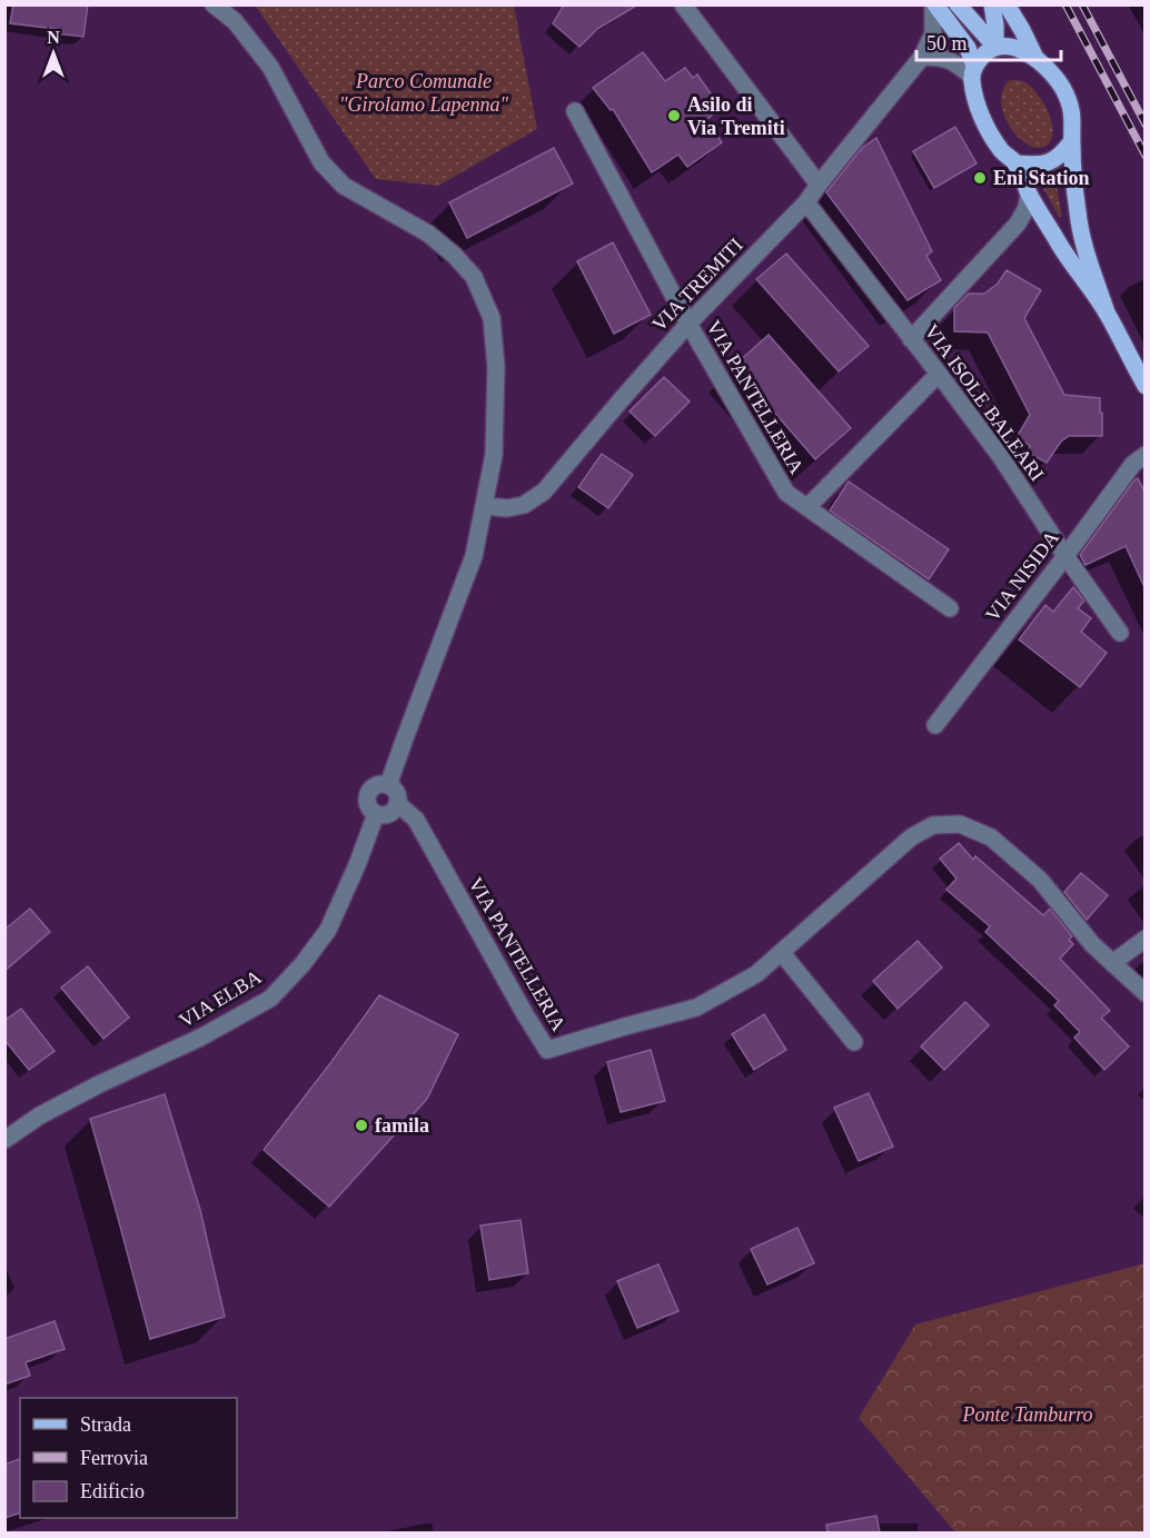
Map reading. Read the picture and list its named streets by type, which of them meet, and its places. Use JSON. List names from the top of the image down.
{
  "streets": {
    "street": [
      "VIA TREMITI",
      "VIA PANTELLERIA",
      "VIA ISOLE BALEARI",
      "VIA NISIDA",
      "VIA ELBA"
    ]
  },
  "crossings": [
    ["VIA TREMITI", "VIA PANTELLERIA"],
    ["VIA TREMITI", "VIA ISOLE BALEARI"],
    ["VIA PANTELLERIA", "VIA ELBA"],
    ["VIA ISOLE BALEARI", "VIA NISIDA"]
  ],
  "parks": ["Parco Comunale \"Girolamo Lapenna\"", "Ponte Tamburro"],
  "places": ["Asilo di Via Tremiti", "Eni Station", "famila"],
  "legend": ["Strada", "Ferrovia", "Edificio"],
  "scale_bar": "50 m",
  "north": "top"
}
